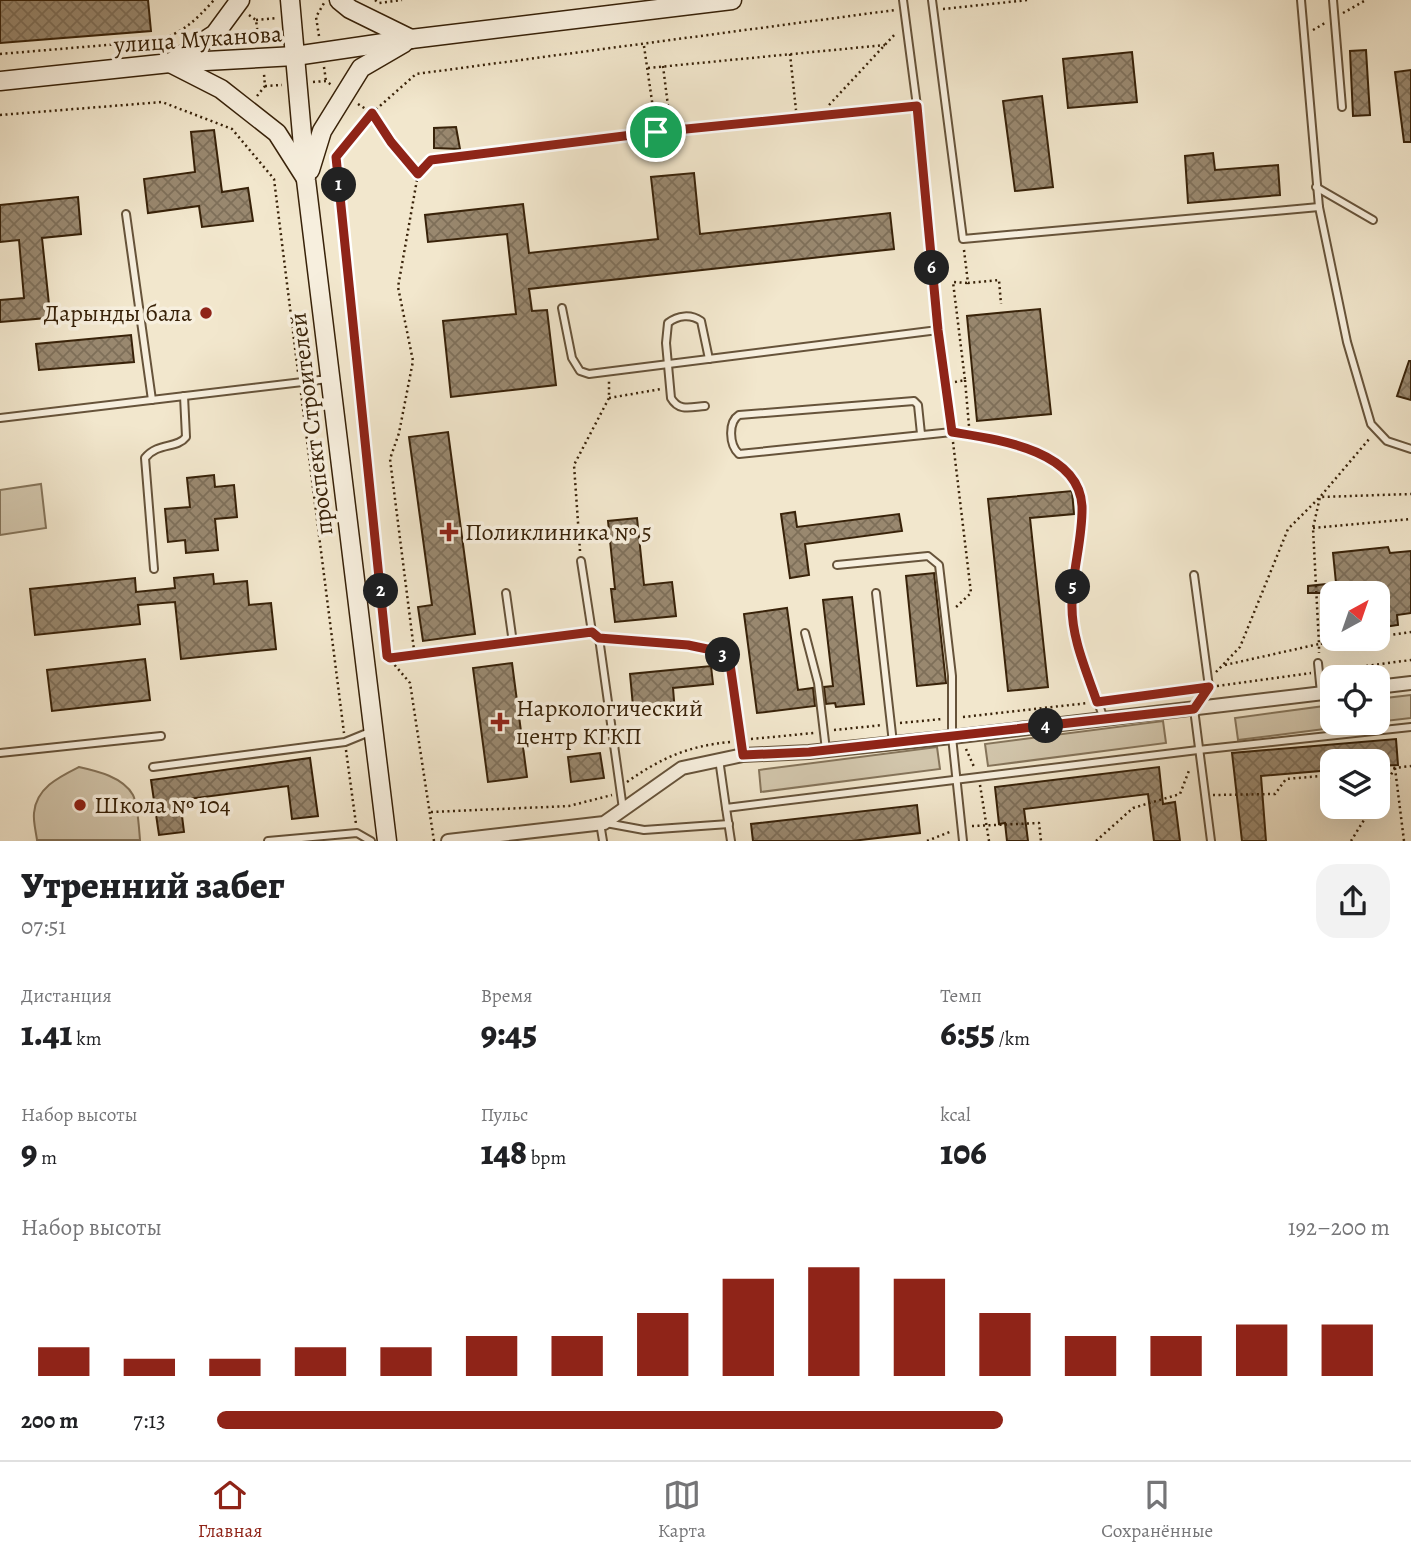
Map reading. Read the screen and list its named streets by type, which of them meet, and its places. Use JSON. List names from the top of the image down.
{
  "streets": {
    "main road": ["улица Муканова", "проспект Строителей"]
  },
  "crossings": [
    ["улица Муканова", "проспект Строителей"]
  ],
  "places": {
    "other": ["Дарынды бала", "Школа № 104"],
    "health": ["Поликлиника № 5", "Наркологический центр КГКП"]
  },
  "north": "top right",
  "page": {
    "pins": [
      "1",
      "6",
      "5",
      "2",
      "3",
      "4"
    ],
    "heading": ["Утренний забег", "07:51"],
    "stats": [
      ["Дистанция", "1.41 km"],
      ["Время", "9:45"],
      ["Темп", "6:55 /km"],
      ["Набор высоты", "9 m"],
      ["Пульс", "148 bpm"],
      ["kcal", "106"]
    ],
    "chart": ["Набор высоты", "192–200 m"],
    "list": [
      {
        "name": "200 m",
        "note": "7:13"
      }
    ],
    "tabs": ["Главная", "Карта", "Сохранённые"]
  }
}
